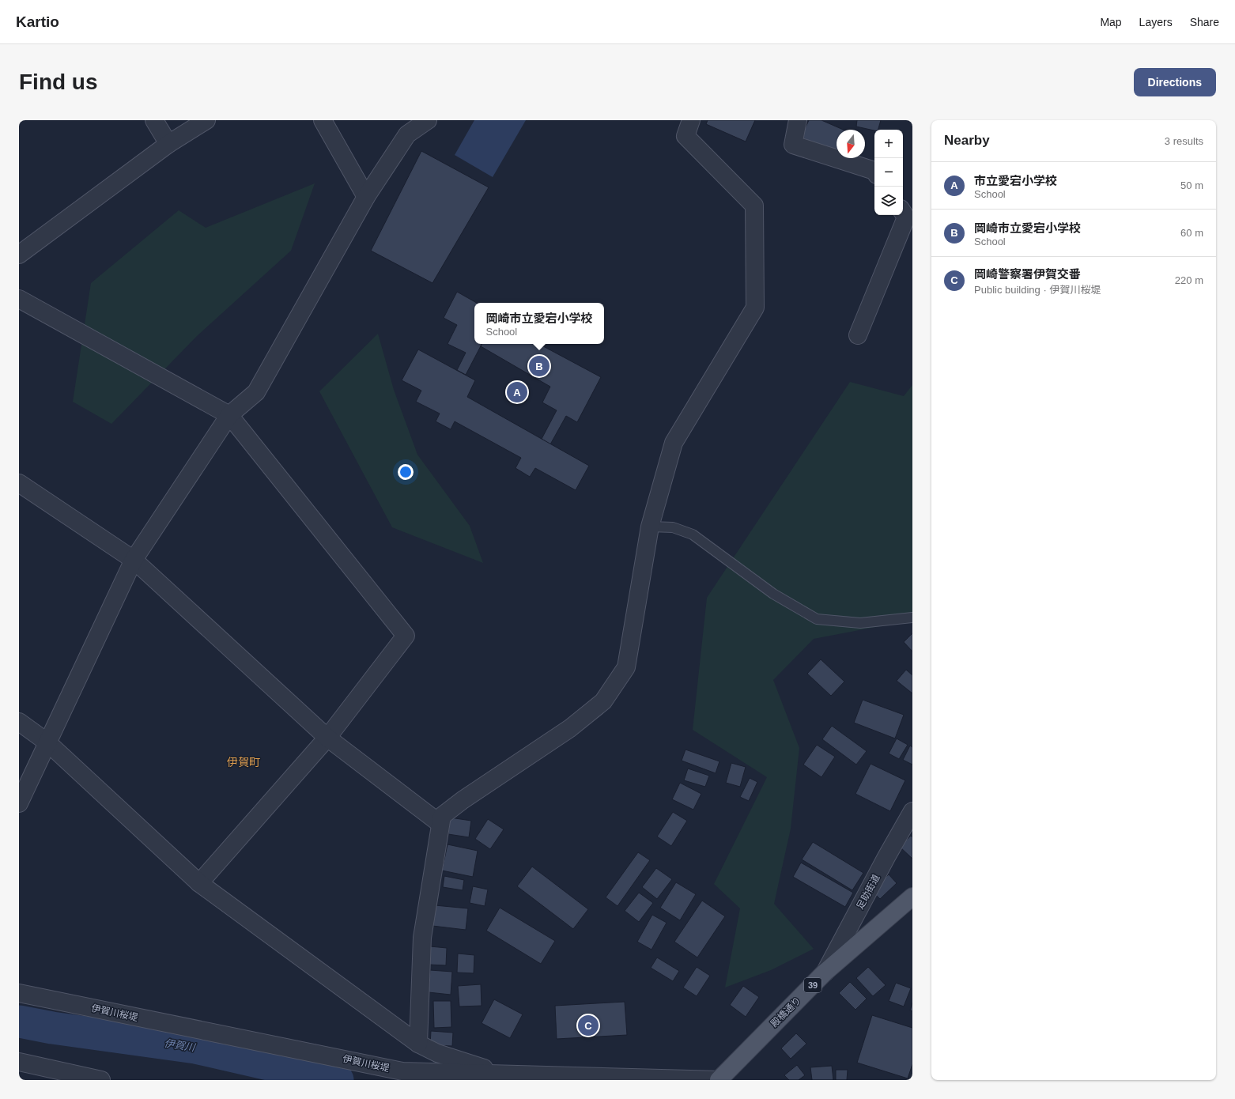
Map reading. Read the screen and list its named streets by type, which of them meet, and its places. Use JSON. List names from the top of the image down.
{
  "streets": {
    "main road": ["39", "殿橋通り"],
    "street": ["足助街道", "伊賀川桜堤"]
  },
  "crossings": [
    ["足助街道", "殿橋通り"],
    ["殿橋通り", "伊賀川桜堤"]
  ],
  "districts": ["伊賀町"],
  "water": ["伊賀川"],
  "north": "bottom",
  "page": {
    "header": "Kartio",
    "nav": ["Map", "Layers", "Share"],
    "buttons": "Directions",
    "title": "Find us",
    "heading": ["Nearby", "3 results"],
    "map_buttons": ["+", "−"],
    "list": [
      {
        "mark": "A",
        "name": "市立愛宕小学校",
        "note": "School",
        "value": "50 m"
      },
      {
        "mark": "B",
        "name": "岡崎市立愛宕小学校",
        "note": "School",
        "value": "60 m"
      },
      {
        "mark": "C",
        "name": "岡崎警察署伊賀交番",
        "note": "Public building · 伊賀川桜堤",
        "value": "220 m"
      }
    ],
    "popup": ["岡崎市立愛宕小学校", "School"],
    "pins": ["B", "A", "C"]
  }
}
